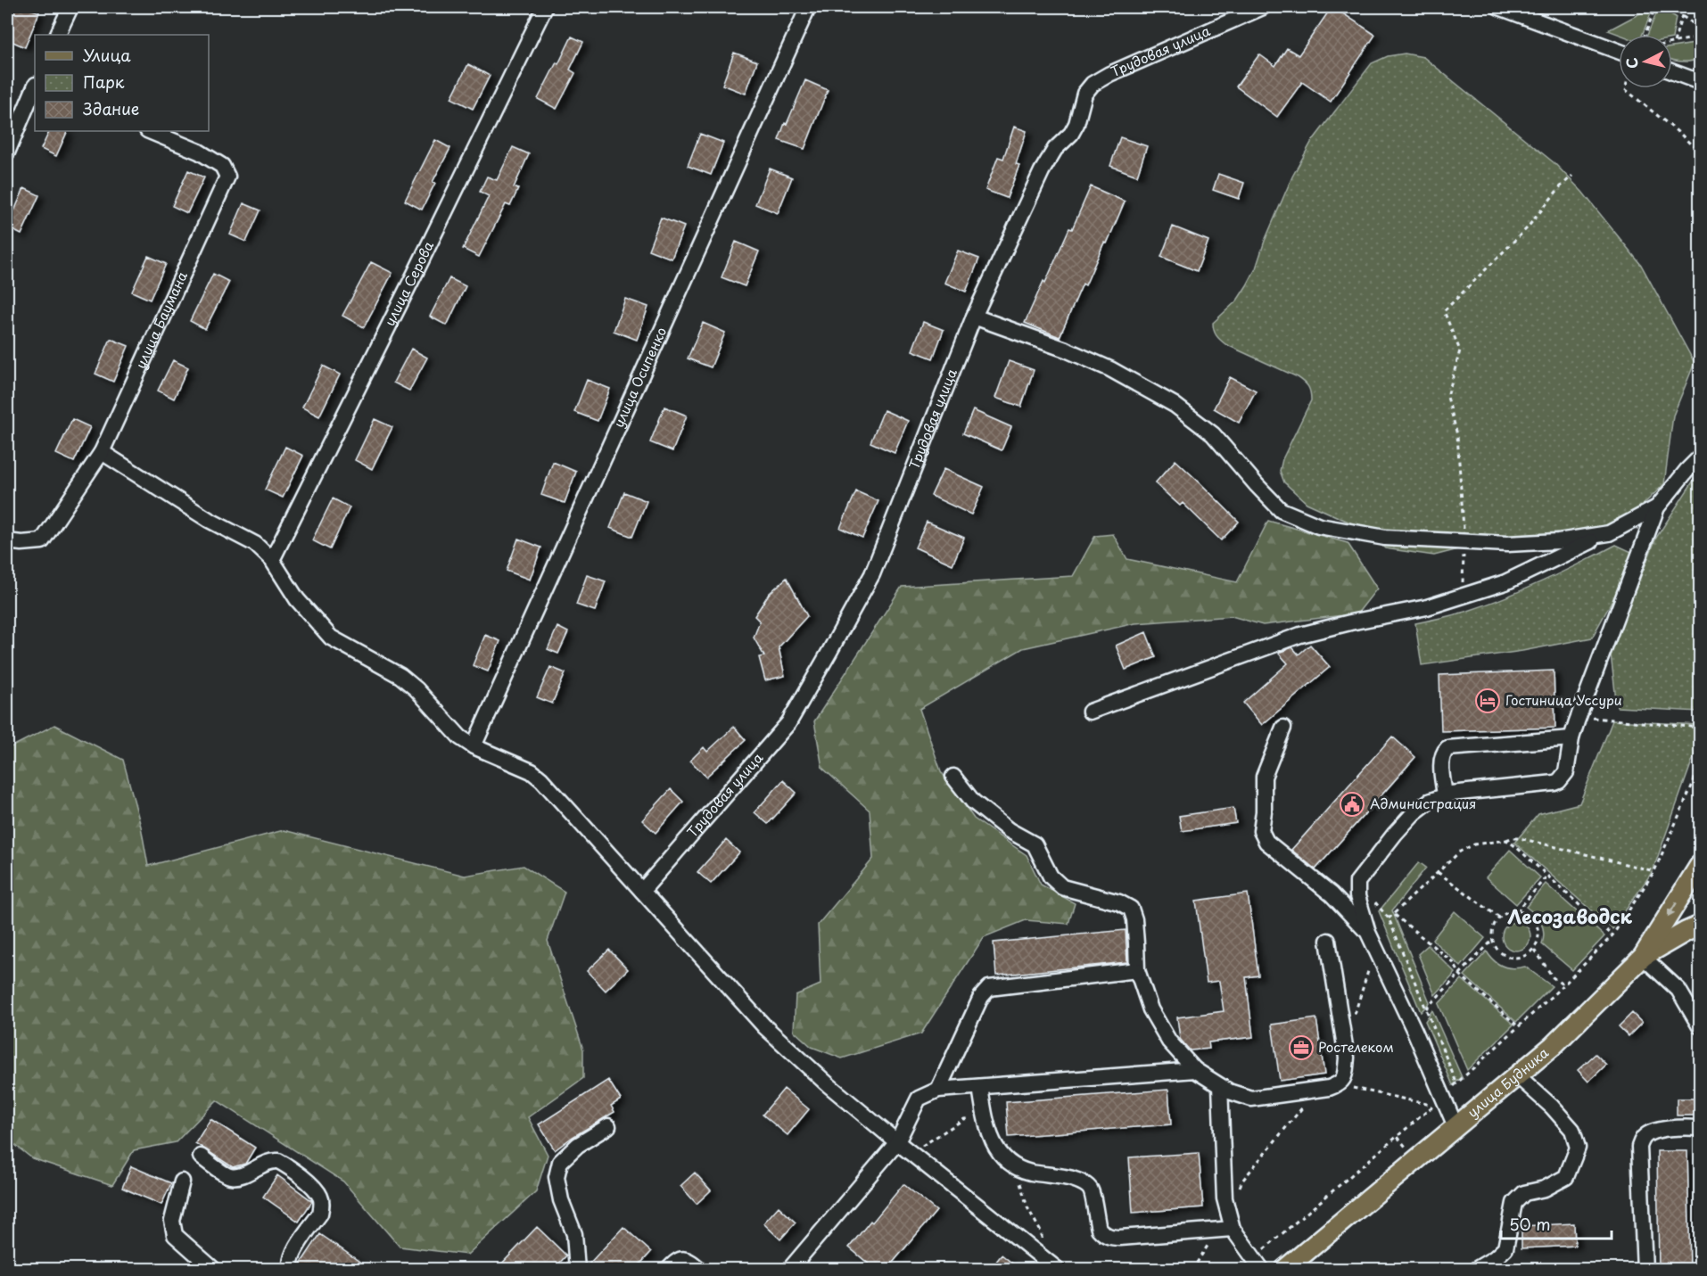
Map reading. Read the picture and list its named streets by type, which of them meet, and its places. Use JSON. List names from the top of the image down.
{
  "streets": {
    "main road": ["улица Будника"],
    "street": [
      "Трудовая улица",
      "улица Серова",
      "улица Баумана",
      "улица Осипенко"
    ]
  },
  "districts": ["Лесозаводск"],
  "places": {
    "hotel": ["Гостиница Уссури"],
    "public building": ["Администрация"],
    "office": ["Ростелеком"]
  },
  "legend": ["Улица", "Парк", "Здание"],
  "scale_bar": "50 m",
  "north": "left"
}
